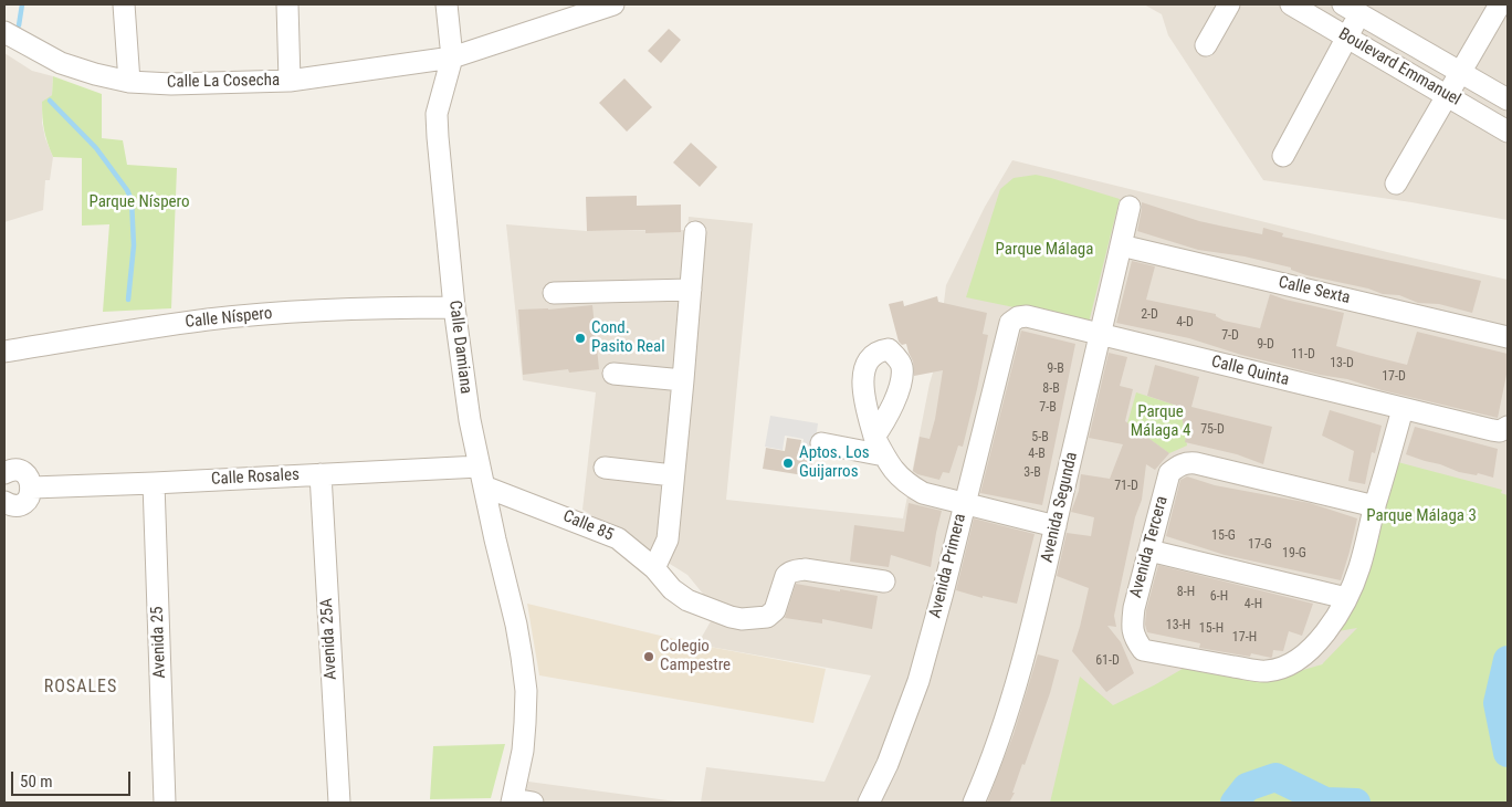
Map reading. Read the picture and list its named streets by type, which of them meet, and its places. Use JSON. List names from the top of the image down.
{
  "streets": {
    "street": [
      "Boulevard Emmanuel",
      "Calle La Cosecha",
      "Calle Sexta",
      "Calle Níspero",
      "Calle Damiana",
      "Calle Quinta",
      "Calle Rosales",
      "Avenida Segunda",
      "Calle 85",
      "Avenida Tercera",
      "Avenida Primera",
      "Avenida 25A",
      "Avenida 25"
    ]
  },
  "crossings": [
    ["Calle La Cosecha", "Calle Damiana"],
    ["Calle Sexta", "Avenida Segunda"],
    ["Calle Níspero", "Calle Damiana"],
    ["Calle Damiana", "Calle Rosales"],
    ["Calle Damiana", "Calle 85"],
    ["Calle Quinta", "Avenida Segunda"],
    ["Calle Quinta", "Avenida Primera"],
    ["Calle Rosales", "Avenida 25A"],
    ["Calle Rosales", "Avenida 25"]
  ],
  "districts": ["ROSALES"],
  "parks": [
    "Parque Níspero",
    "Parque Málaga",
    "Parque Málaga 4",
    "Parque Málaga 3"
  ],
  "places": ["Cond. Pasito Real", "Aptos. Los Guijarros", "Colegio Campestre"],
  "house_numbers": [
    "2-D",
    "4-D",
    "7-D",
    "9-D",
    "11-D",
    "13-D",
    "9-B",
    "17-D",
    "8-B",
    "7-B",
    "75-D",
    "5-B",
    "4-B",
    "3-B",
    "71-D",
    "15-G",
    "17-G",
    "19-G",
    "8-H",
    "6-H",
    "4-H",
    "13-H",
    "15-H",
    "17-H",
    "61-D"
  ],
  "scale_bar": "50 m"
}
